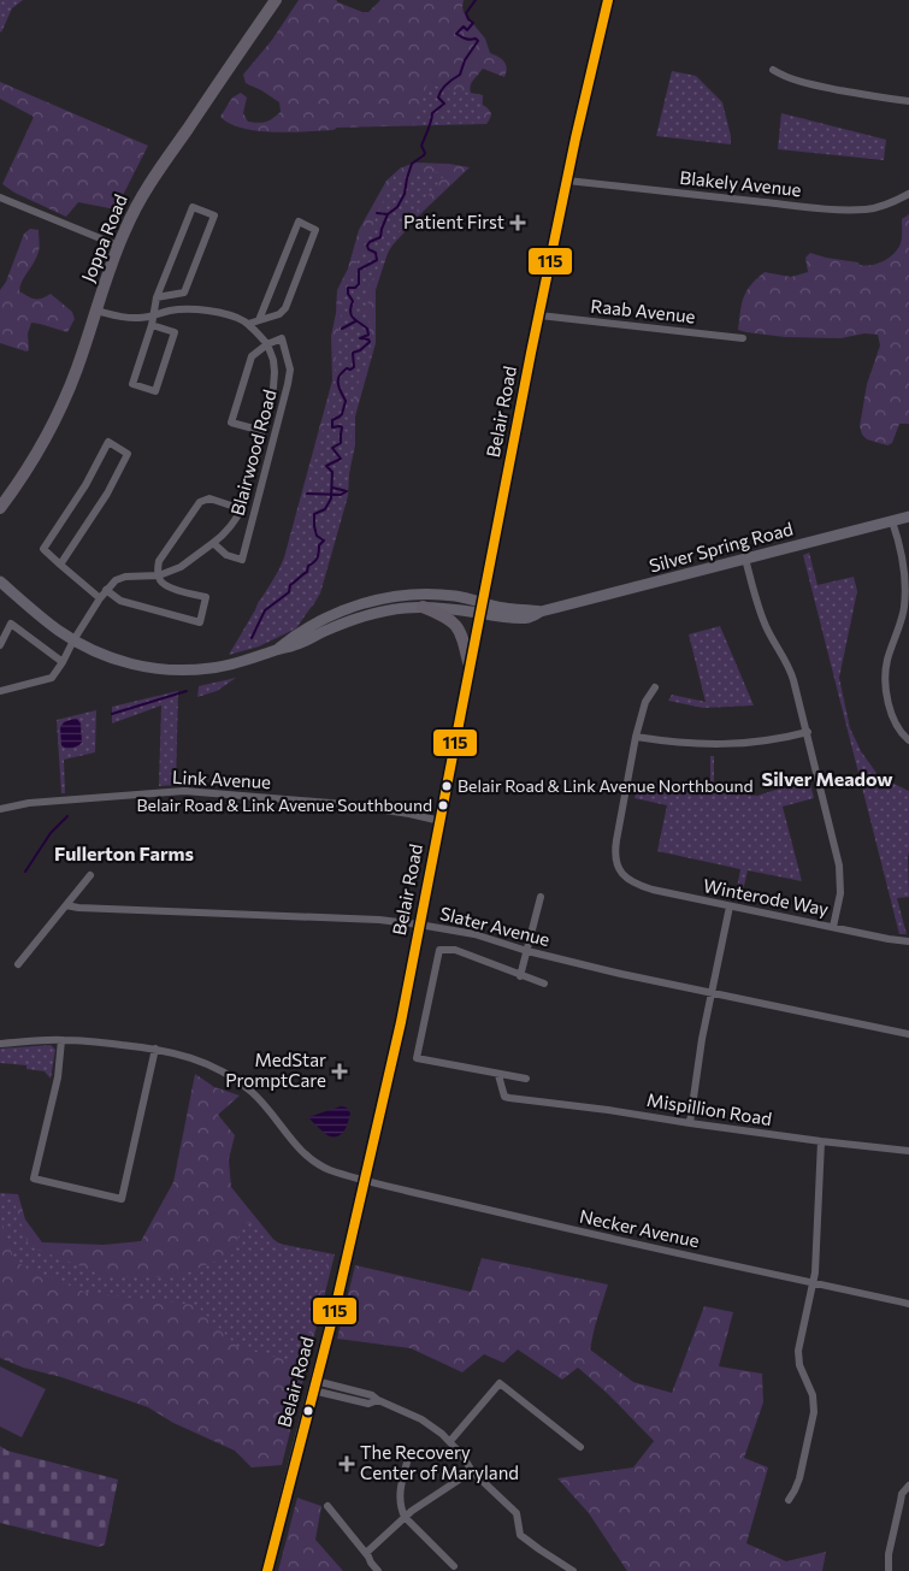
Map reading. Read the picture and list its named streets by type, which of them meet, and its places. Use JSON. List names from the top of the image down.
{
  "streets": {
    "highway": ["Belair Road"],
    "main road": ["Joppa Road", "Silver Spring Road"],
    "street": [
      "Blakely Avenue",
      "Raab Avenue",
      "Blairwood Road",
      "Link Avenue",
      "Winterode Way",
      "Slater Avenue",
      "Mispillion Road",
      "Necker Avenue"
    ]
  },
  "crossings": [
    ["Blakely Avenue", "Belair Road"],
    ["Joppa Road", "Blairwood Road"],
    ["Raab Avenue", "Belair Road"],
    ["Belair Road", "Silver Spring Road"],
    ["Belair Road", "Link Avenue"],
    ["Belair Road", "Slater Avenue"],
    ["Belair Road", "Necker Avenue"]
  ],
  "districts": ["Silver Meadow", "Fullerton Farms"],
  "places": {
    "health": ["Patient First", "MedStar PromptCare", "The Recovery Center of Maryland"],
    "other": ["Belair Road & Link Avenue Northbound", "Belair Road & Link Avenue Southbound"]
  },
  "lines": ["transit line 115"]
}
